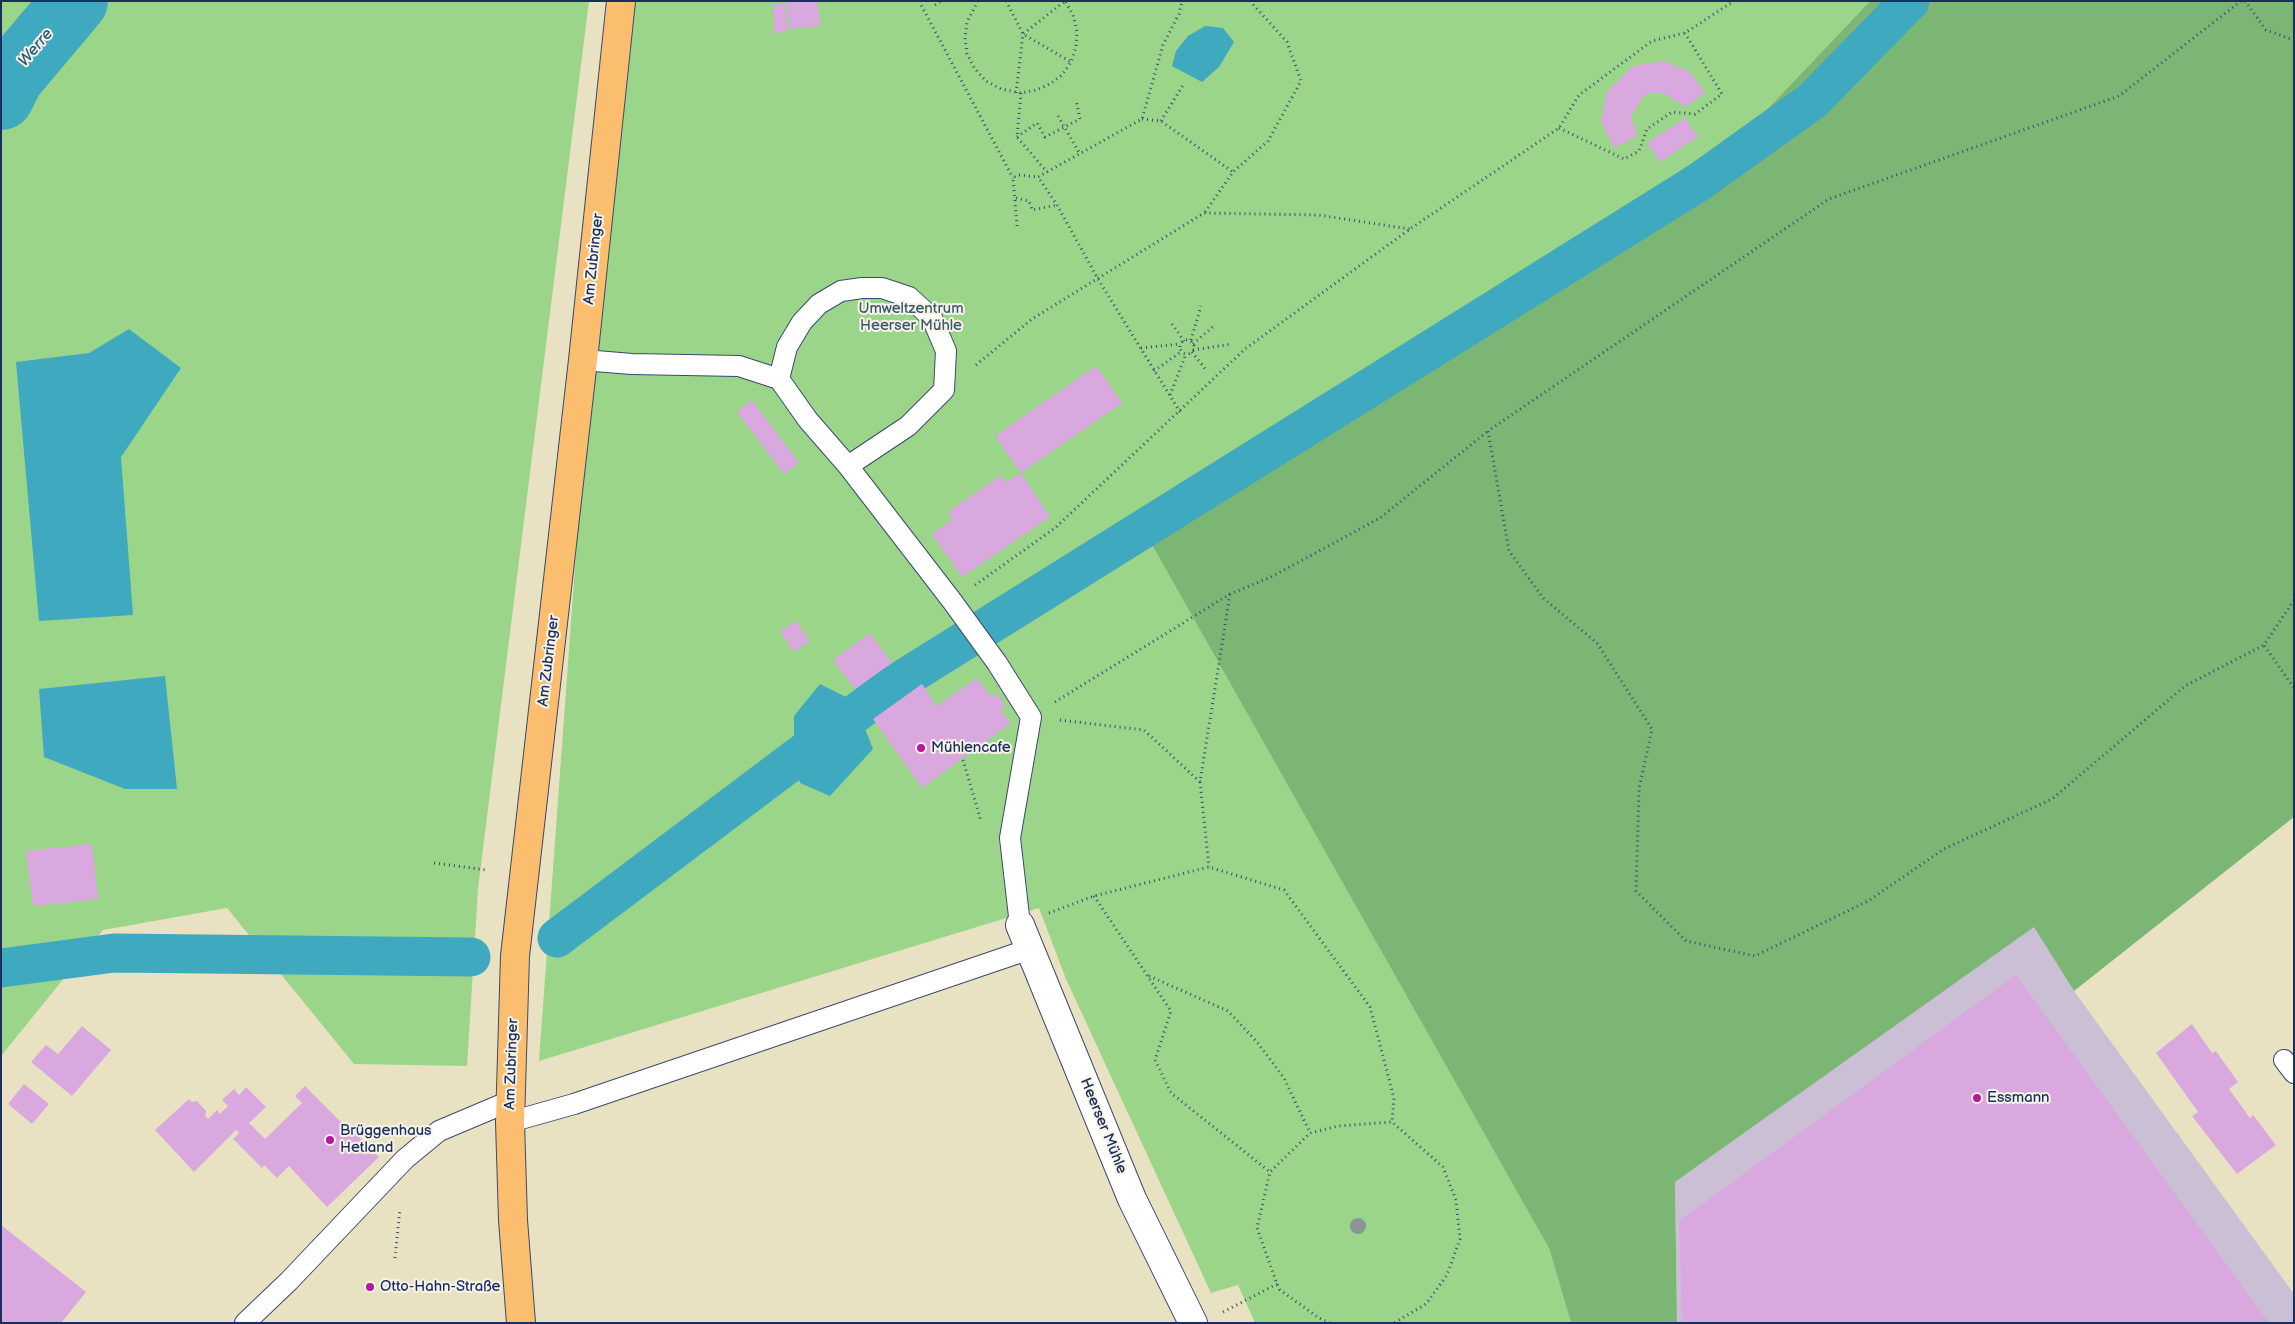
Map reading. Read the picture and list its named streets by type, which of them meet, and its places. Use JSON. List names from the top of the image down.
{
  "streets": {
    "main road": ["Am Zubringer"],
    "street": ["Heerser Mühle"]
  },
  "water": ["Werre"],
  "parks": ["Umweltzentrum Heerser Mühle"],
  "places": [
    "Mühlencafe",
    "Essmann",
    "Brüggenhaus Hetland",
    "Otto-Hahn-Straße"
  ]
}
